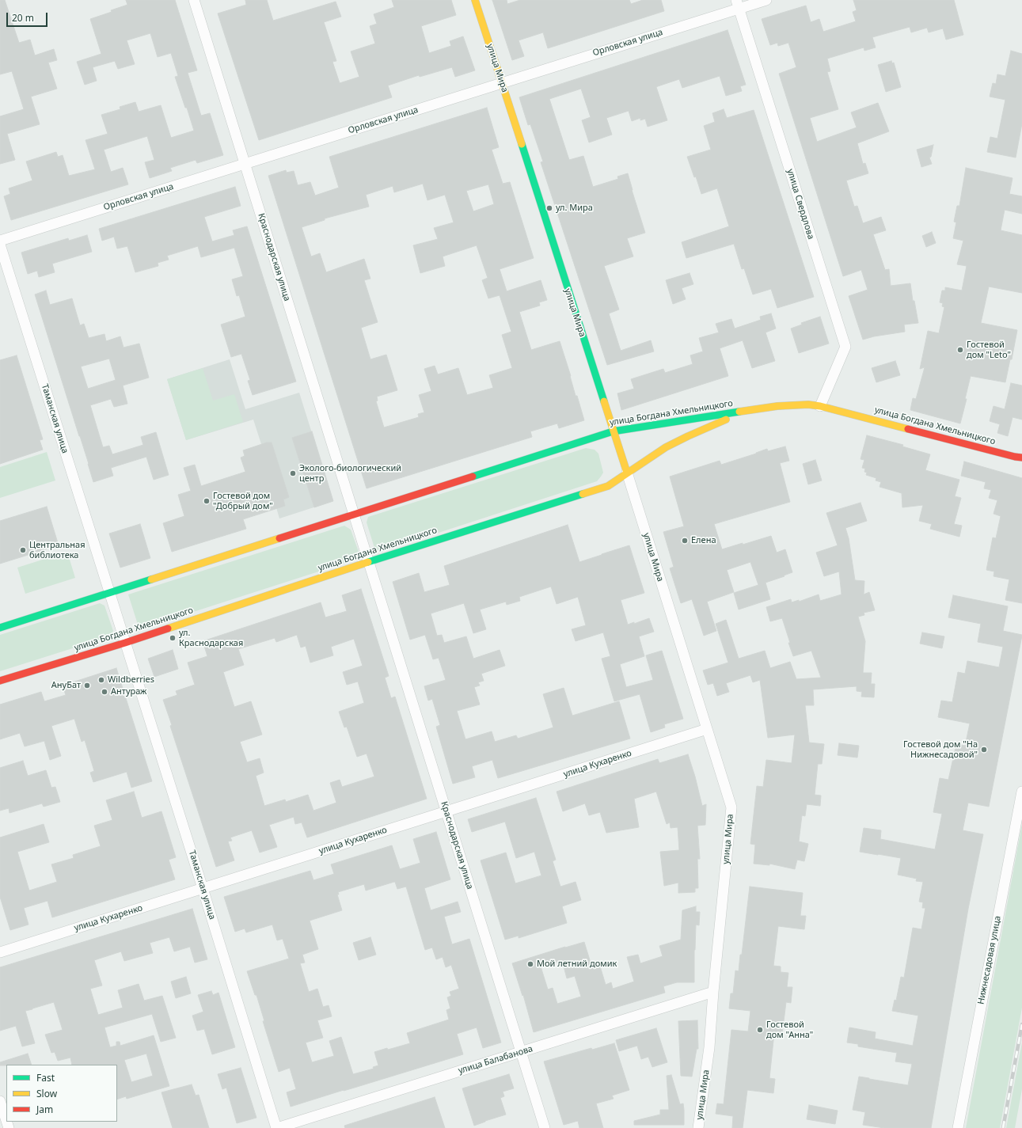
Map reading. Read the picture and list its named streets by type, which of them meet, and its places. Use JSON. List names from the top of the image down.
{
  "streets": {
    "main road": ["улица Мира", "улица Богдана Хмельницкого"],
    "street": [
      "Орловская улица",
      "улица Свердлова",
      "Краснодарская улица",
      "Таманская улица",
      "улица Кухаренко",
      "Нижнесадовая улица",
      "улица Балабанова"
    ]
  },
  "crossings": [
    ["Орловская улица", "улица Мира"],
    ["Орловская улица", "улица Свердлова"],
    ["Орловская улица", "Краснодарская улица"],
    ["улица Мира", "улица Богдана Хмельницкого"],
    ["улица Мира", "улица Кухаренко"],
    ["улица Мира", "улица Балабанова"],
    ["улица Свердлова", "улица Богдана Хмельницкого"],
    ["Краснодарская улица", "улица Богдана Хмельницкого"],
    ["Краснодарская улица", "улица Кухаренко"],
    ["Краснодарская улица", "улица Балабанова"],
    ["улица Богдана Хмельницкого", "Таманская улица"],
    ["Таманская улица", "улица Кухаренко"],
    ["Таманская улица", "улица Балабанова"]
  ],
  "places": [
    "ул. Мира",
    "Гостевой дом \"Leto\"",
    "Эколого-биологический центр",
    "Гостевой дом \"Добрый дом\"",
    "Елена",
    "Центральная библиотека",
    "ул. Краснодарская",
    "Wildberries",
    "АнуБат",
    "Антураж",
    "Гостевой дом \"На Нижнесадовой\"",
    "Мой летний домик",
    "Гостевой дом \"Анна\""
  ],
  "legend": ["Fast", "Slow", "Jam"],
  "scale_bar": "20 m"
}
